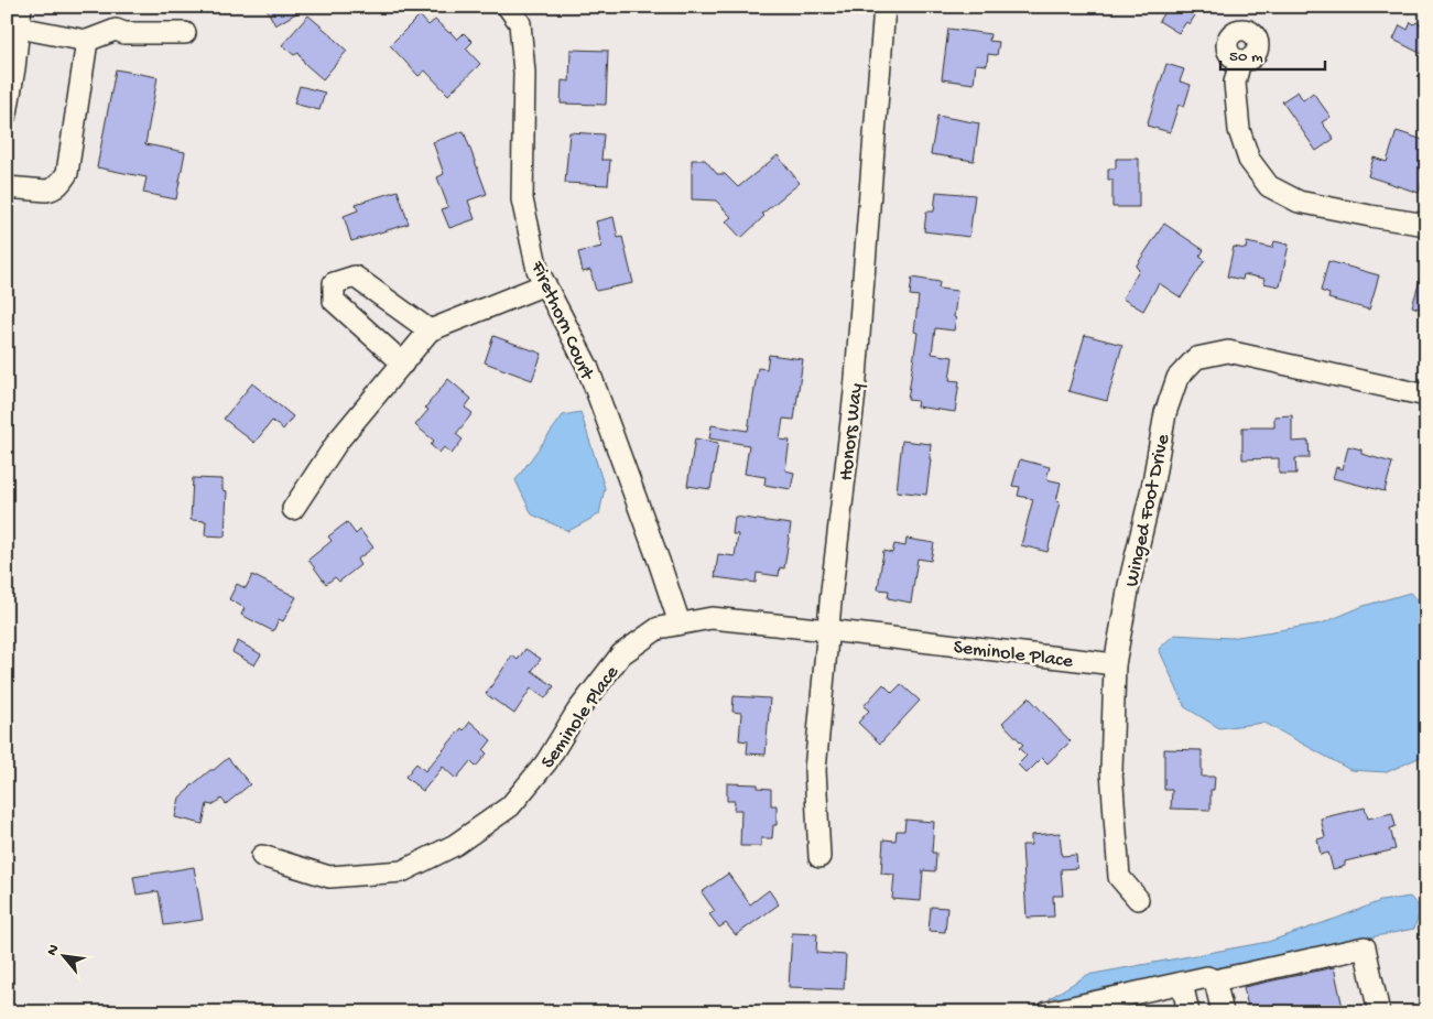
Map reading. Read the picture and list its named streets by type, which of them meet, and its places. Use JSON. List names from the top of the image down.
{
  "streets": {
    "street": [
      "Firethorn Court",
      "Honors Way",
      "Winged Foot Drive",
      "Seminole Place"
    ]
  },
  "crossings": [
    ["Firethorn Court", "Seminole Place"],
    ["Honors Way", "Seminole Place"],
    ["Winged Foot Drive", "Seminole Place"]
  ],
  "scale_bar": "50 m",
  "north": "top left"
}
